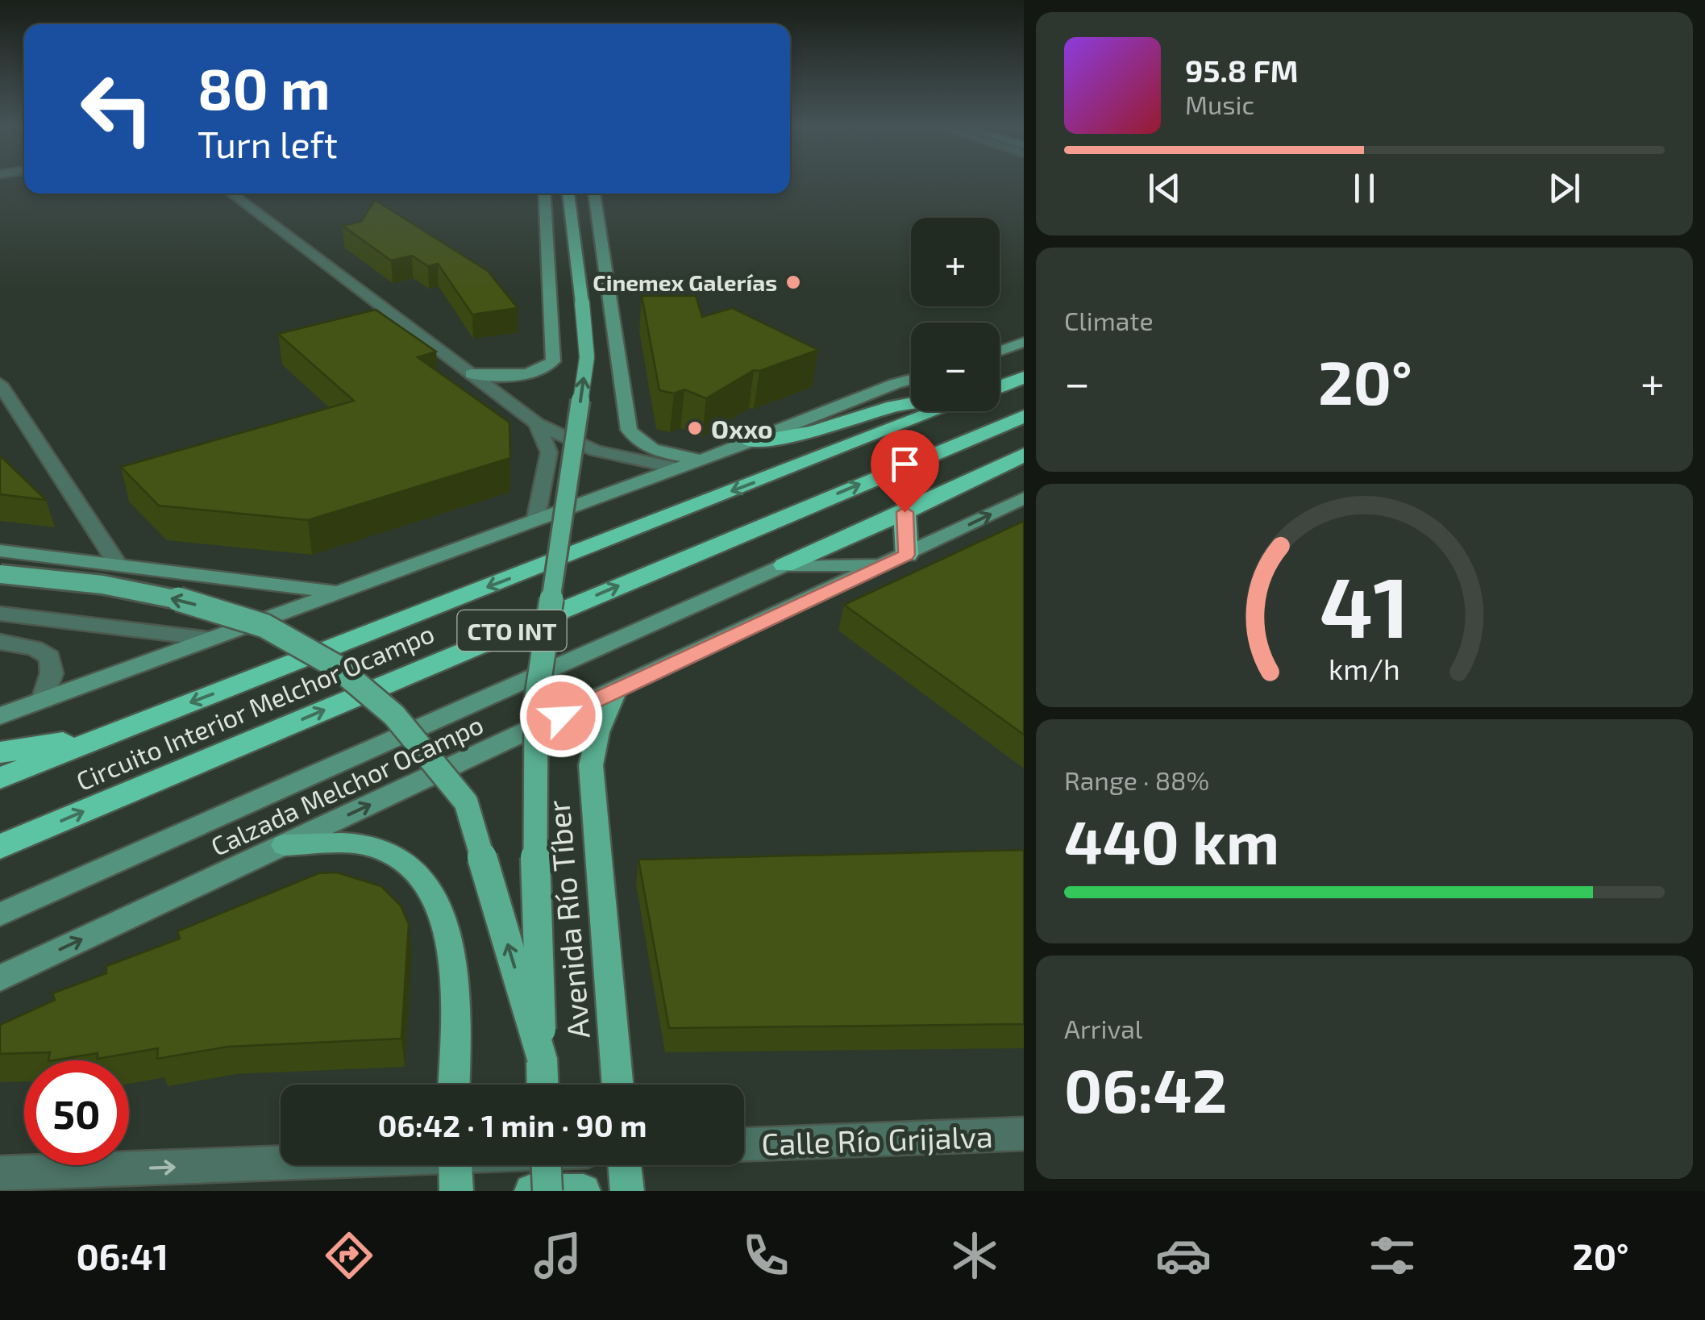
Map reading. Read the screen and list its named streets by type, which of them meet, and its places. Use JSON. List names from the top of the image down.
{
  "streets": {
    "highway": ["CTO INT", "Circuito Interior Melchor Ocampo"],
    "main road": ["Calzada Melchor Ocampo", "Avenida Río Tíber"],
    "street": ["Calle Río Grijalva"]
  },
  "crossings": [
    ["Calzada Melchor Ocampo", "Avenida Río Tíber"]
  ],
  "places": ["Cinemex Galerías", "Oxxo"],
  "page": {
    "turn": ["80 m", "Turn left"],
    "song": ["95.8 FM", "Music"],
    "map_buttons": ["+", "−"],
    "tile": [
      "Climate",
      ["Range · 88%", "440 km"],
      ["Arrival", "06:42"]
    ],
    "heat": ["−", "20°", "+"],
    "limit": "50",
    "trip": "06:42 · 1 min · 90 m",
    "tabs": ["06:41", "20°"],
    "gauge": ["41", "km/h"]
  }
}
